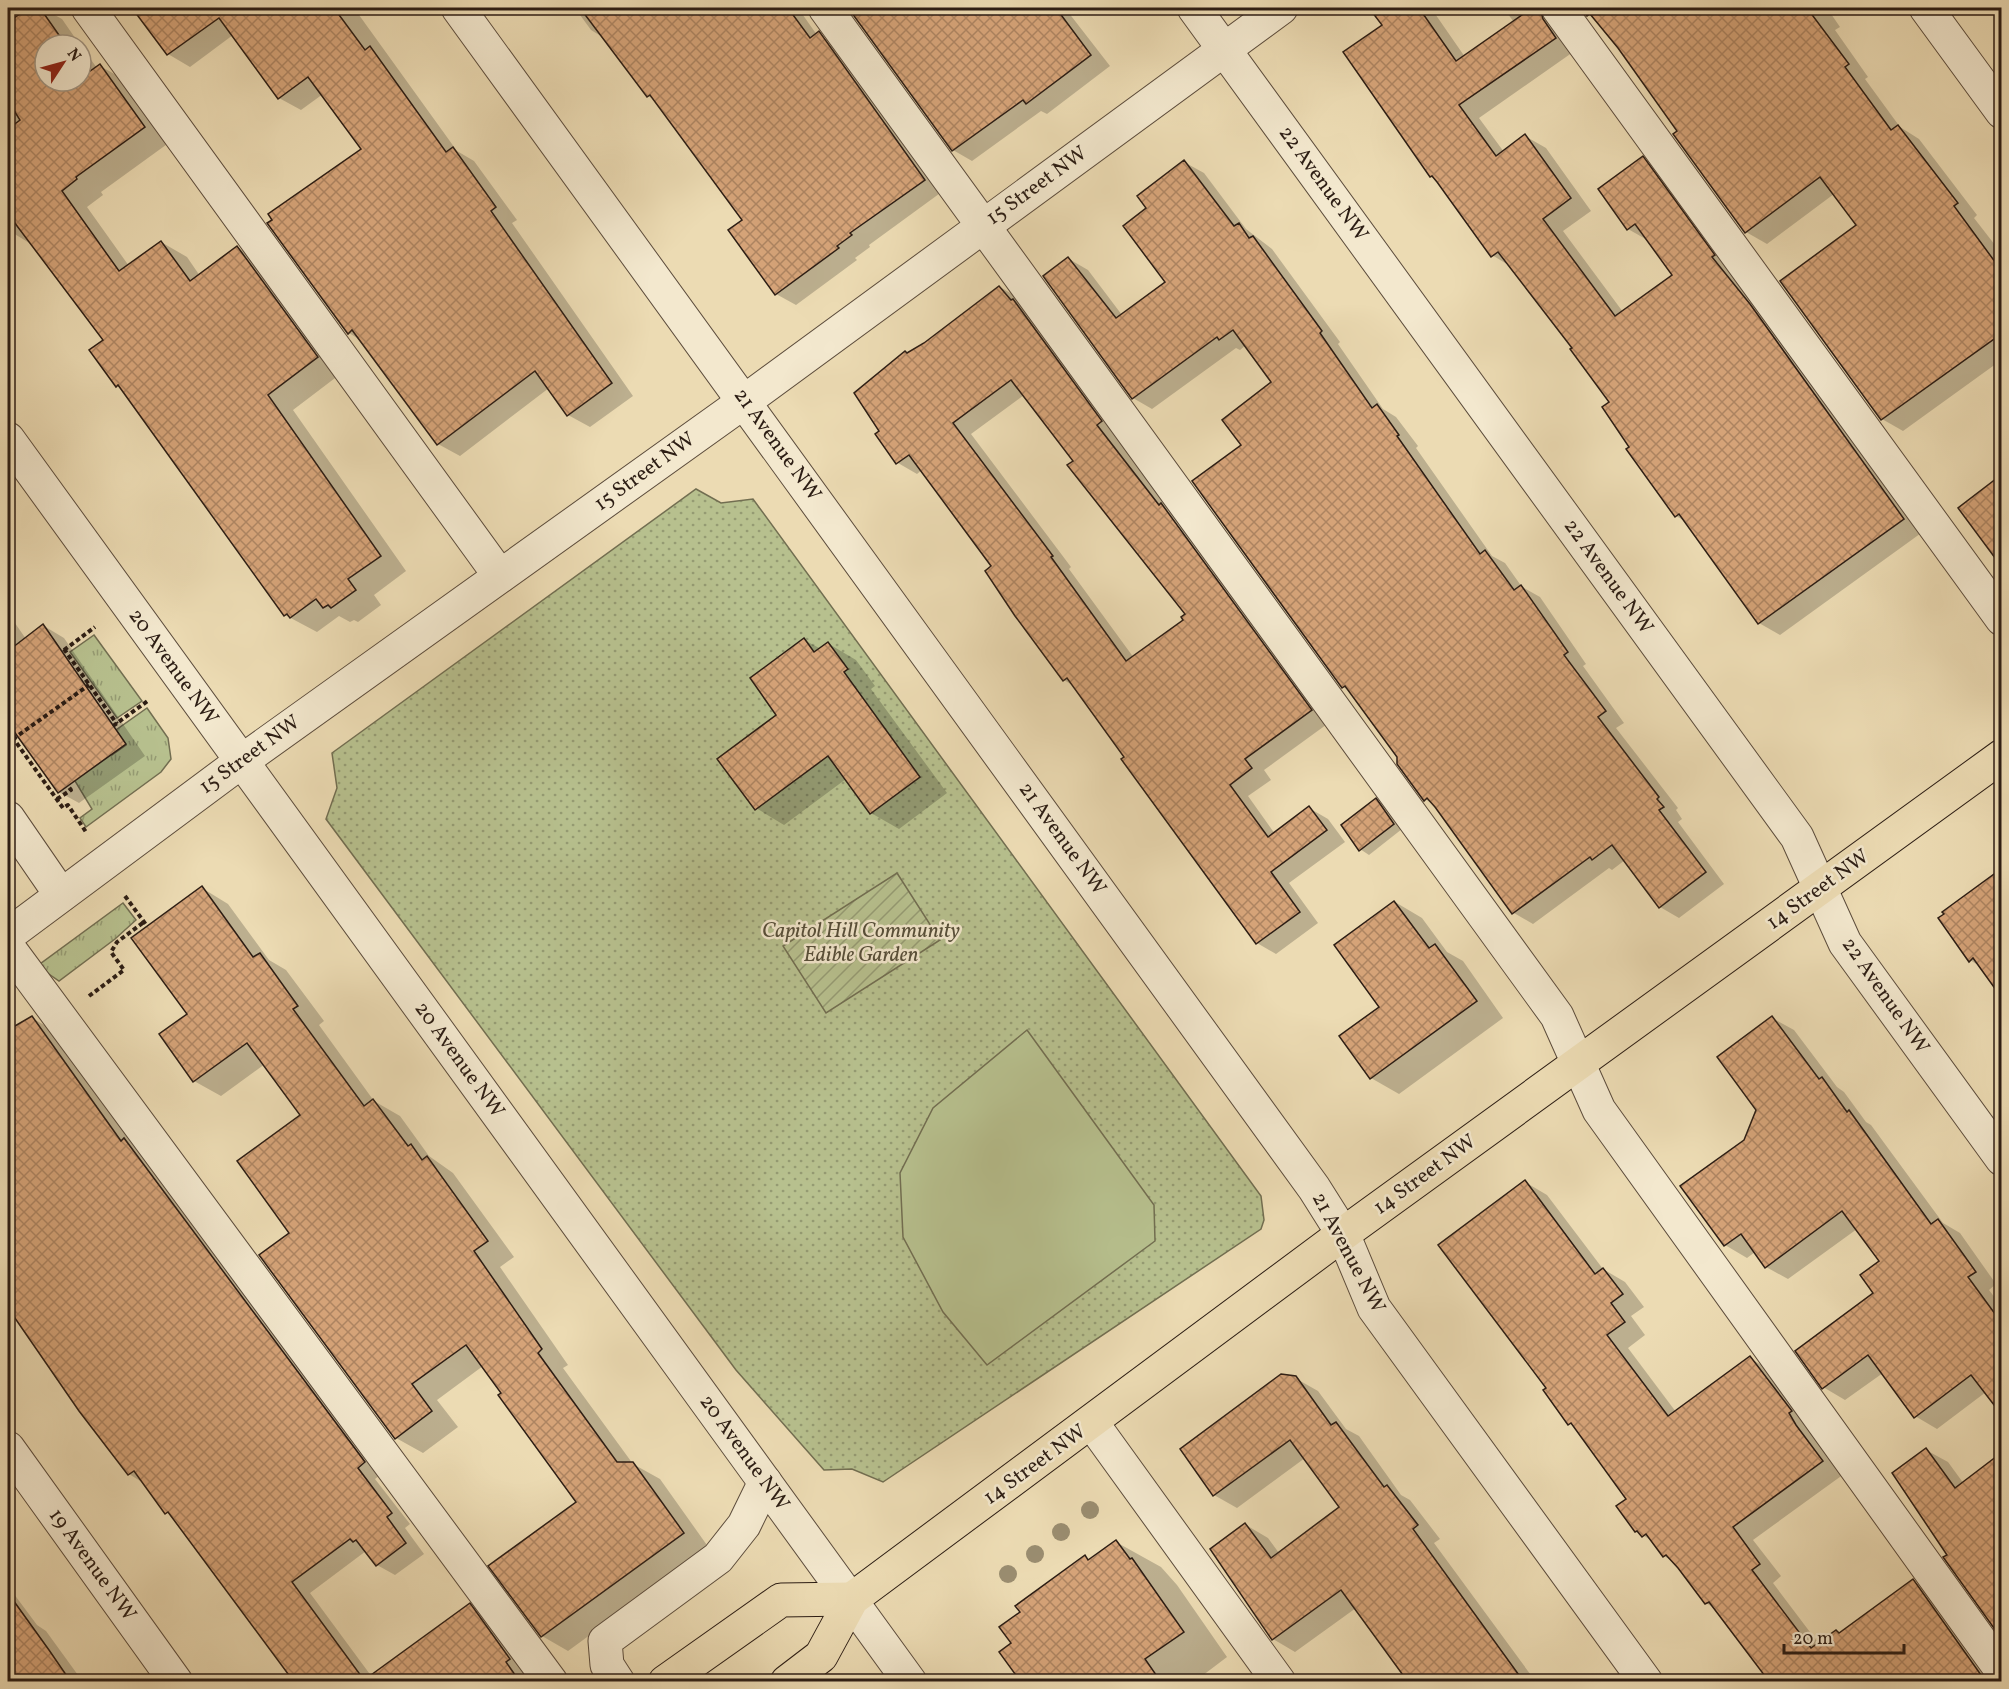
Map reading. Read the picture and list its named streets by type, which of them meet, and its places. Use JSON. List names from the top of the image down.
{
  "streets": {
    "main road": ["14 Street NW"],
    "street": [
      "22 Avenue NW",
      "15 Street NW",
      "21 Avenue NW",
      "20 Avenue NW",
      "19 Avenue NW"
    ]
  },
  "crossings": [
    ["22 Avenue NW", "15 Street NW"],
    ["22 Avenue NW", "14 Street NW"],
    ["15 Street NW", "21 Avenue NW"],
    ["15 Street NW", "20 Avenue NW"],
    ["21 Avenue NW", "14 Street NW"],
    ["20 Avenue NW", "14 Street NW"]
  ],
  "parks": ["Capitol Hill Community Edible Garden"],
  "scale_bar": "20 m",
  "north": "top right"
}
